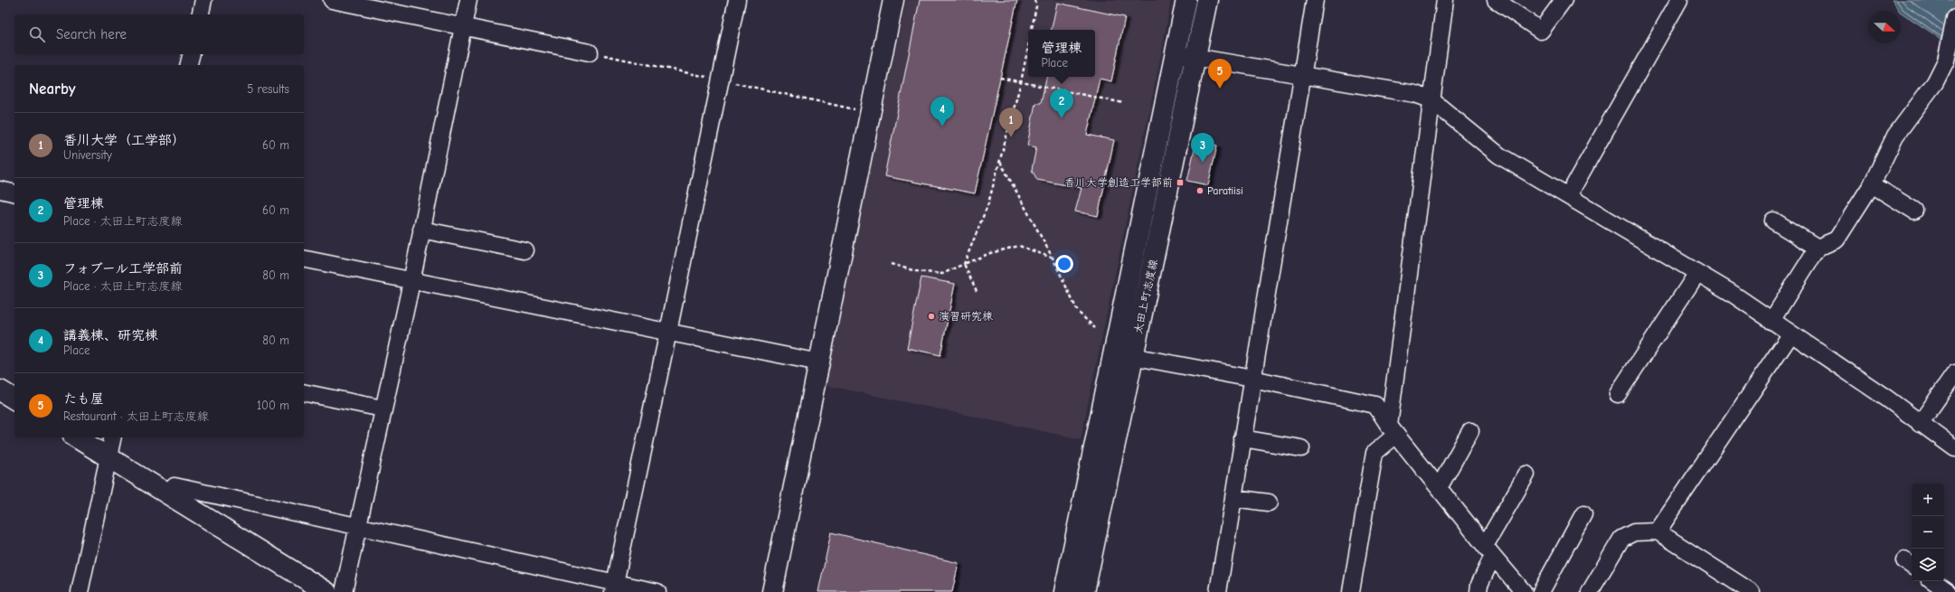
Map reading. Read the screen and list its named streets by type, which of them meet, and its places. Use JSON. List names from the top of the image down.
{
  "streets": {
    "main road": ["太田上町志度線"]
  },
  "places": {
    "transit": ["香川大学創造工学部前"],
    "other": ["Paratiisi", "演習研究棟"]
  },
  "north": "right",
  "page": {
    "search": "Search here",
    "popup": ["管理棟", "Place"],
    "pins": [
      "5",
      "2",
      "4",
      "1",
      "3"
    ],
    "heading": ["Nearby", "5 results"],
    "list": [
      {
        "mark": "1",
        "name": "香川大学（工学部）",
        "note": "University",
        "value": "60 m"
      },
      {
        "mark": "2",
        "name": "管理棟",
        "note": "Place · 太田上町志度線",
        "value": "60 m"
      },
      {
        "mark": "3",
        "name": "フォブール工学部前",
        "note": "Place · 太田上町志度線",
        "value": "80 m"
      },
      {
        "mark": "4",
        "name": "講義棟、研究棟",
        "note": "Place",
        "value": "80 m"
      },
      {
        "mark": "5",
        "name": "たも屋",
        "note": "Restaurant · 太田上町志度線",
        "value": "100 m"
      }
    ],
    "map_buttons": ["+", "−"]
  }
}
